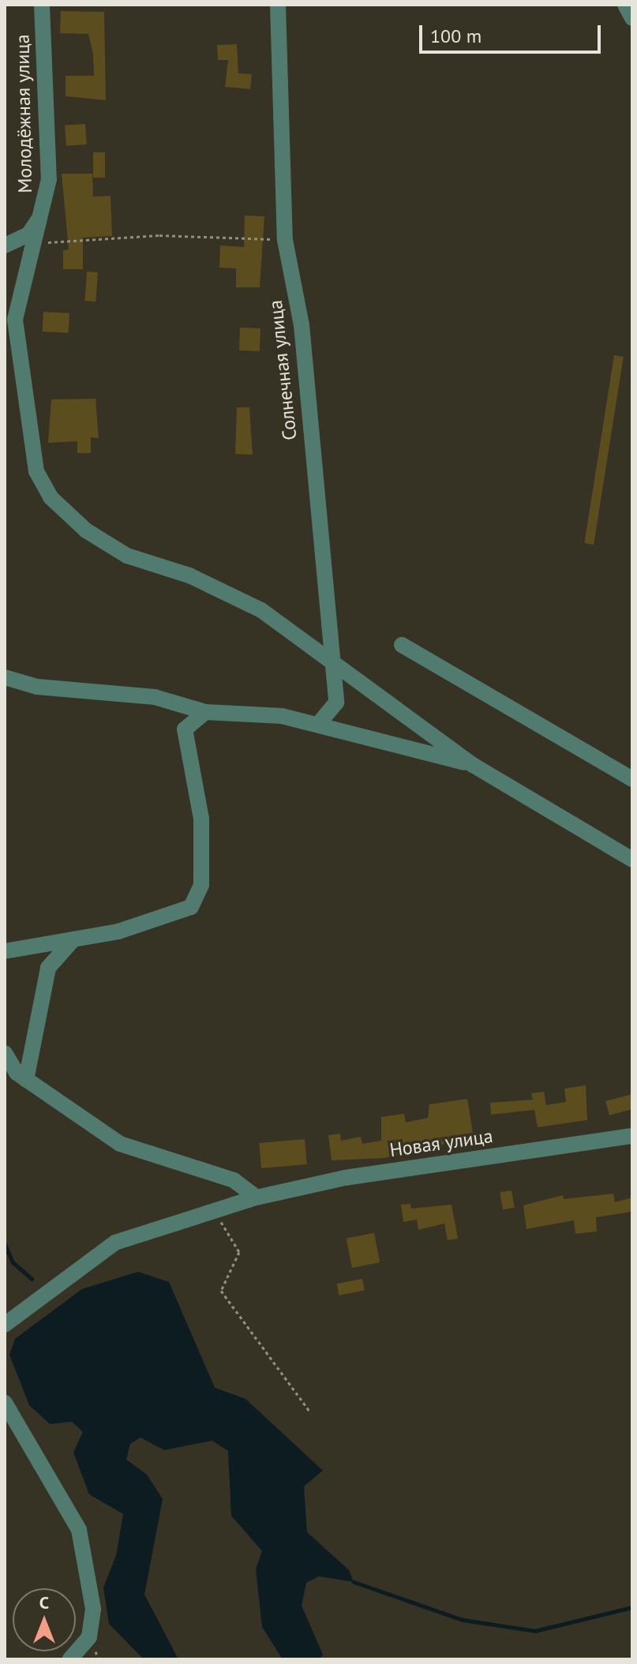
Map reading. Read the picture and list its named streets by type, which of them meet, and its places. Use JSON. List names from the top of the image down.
{
  "streets": {
    "street": ["Молодёжная улица", "Солнечная улица", "Новая улица"]
  },
  "crossings": [
    ["Молодёжная улица", "Солнечная улица"]
  ],
  "scale_bar": "100 m",
  "north": "top"
}
